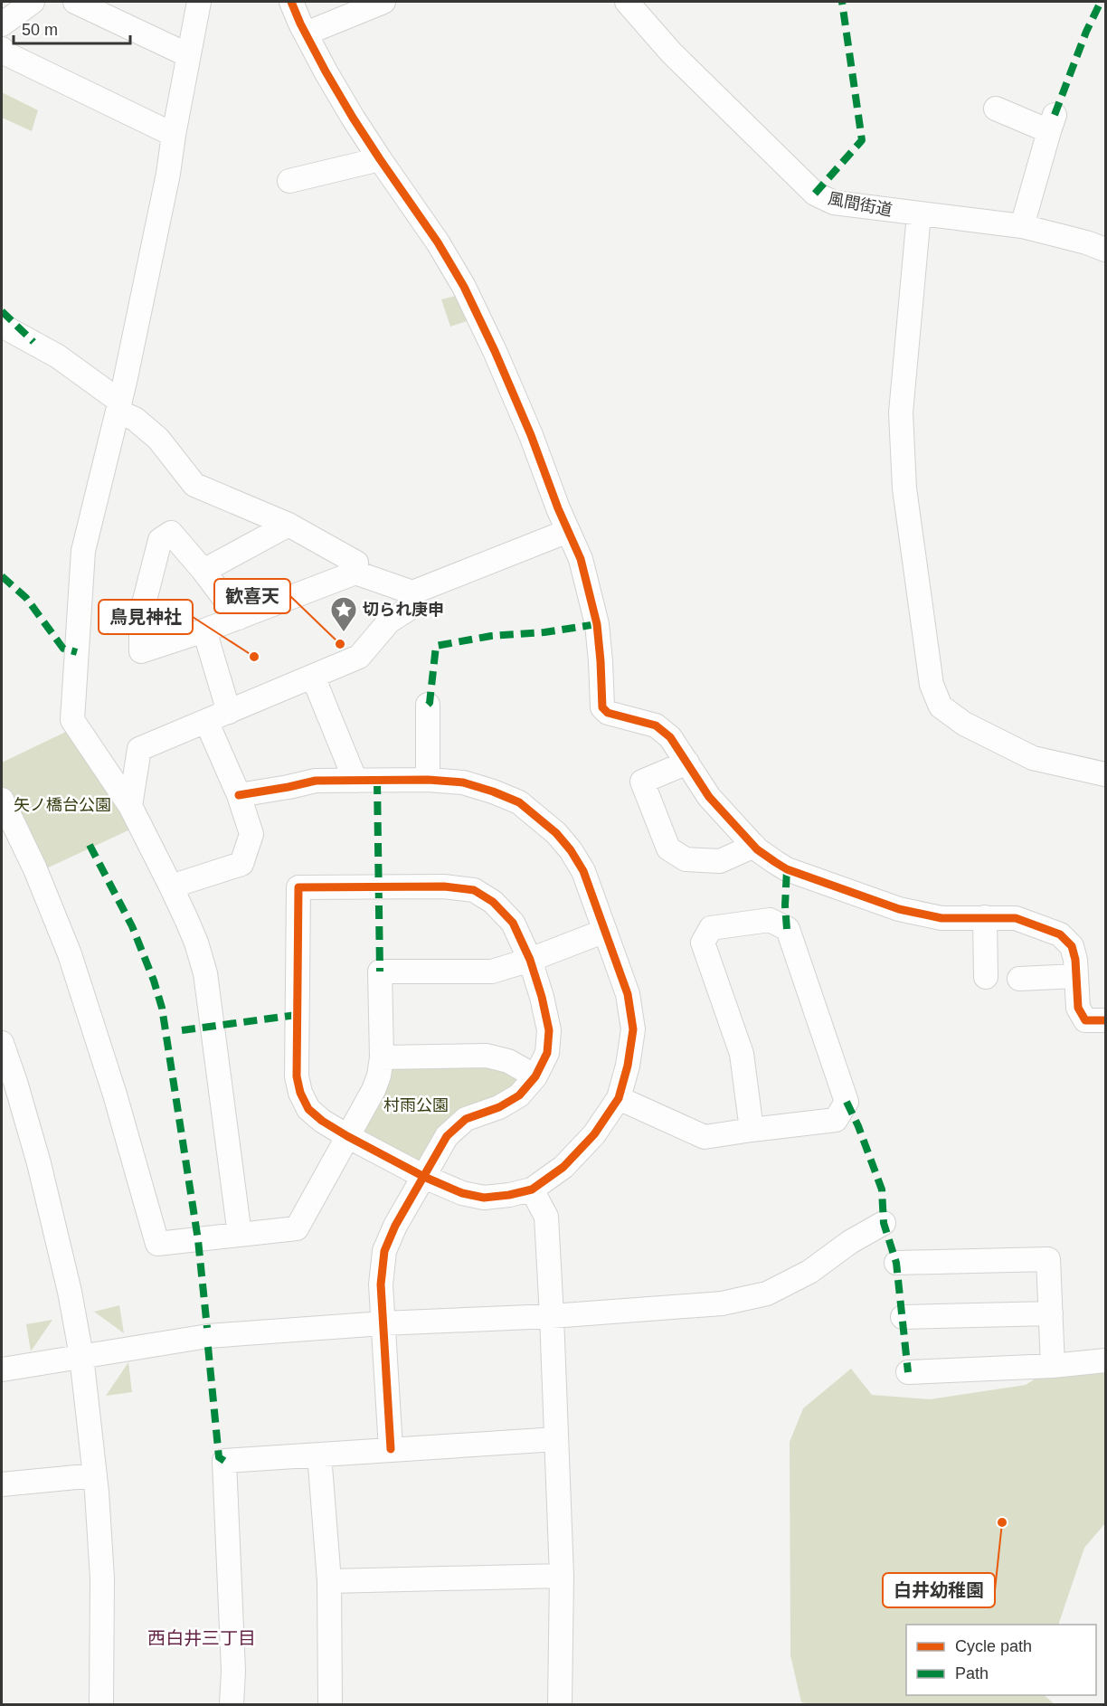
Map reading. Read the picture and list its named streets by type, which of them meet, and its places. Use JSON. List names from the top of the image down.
{
  "streets": {
    "street": ["風間街道"]
  },
  "districts": ["西白井三丁目"],
  "parks": ["矢ノ橋台公園", "村雨公園"],
  "places": {
    "place": ["切られ庚申"],
    "other": ["歓喜天", "鳥見神社", "白井幼稚園"]
  },
  "legend": ["Cycle path", "Path"],
  "scale_bar": "50 m"
}
